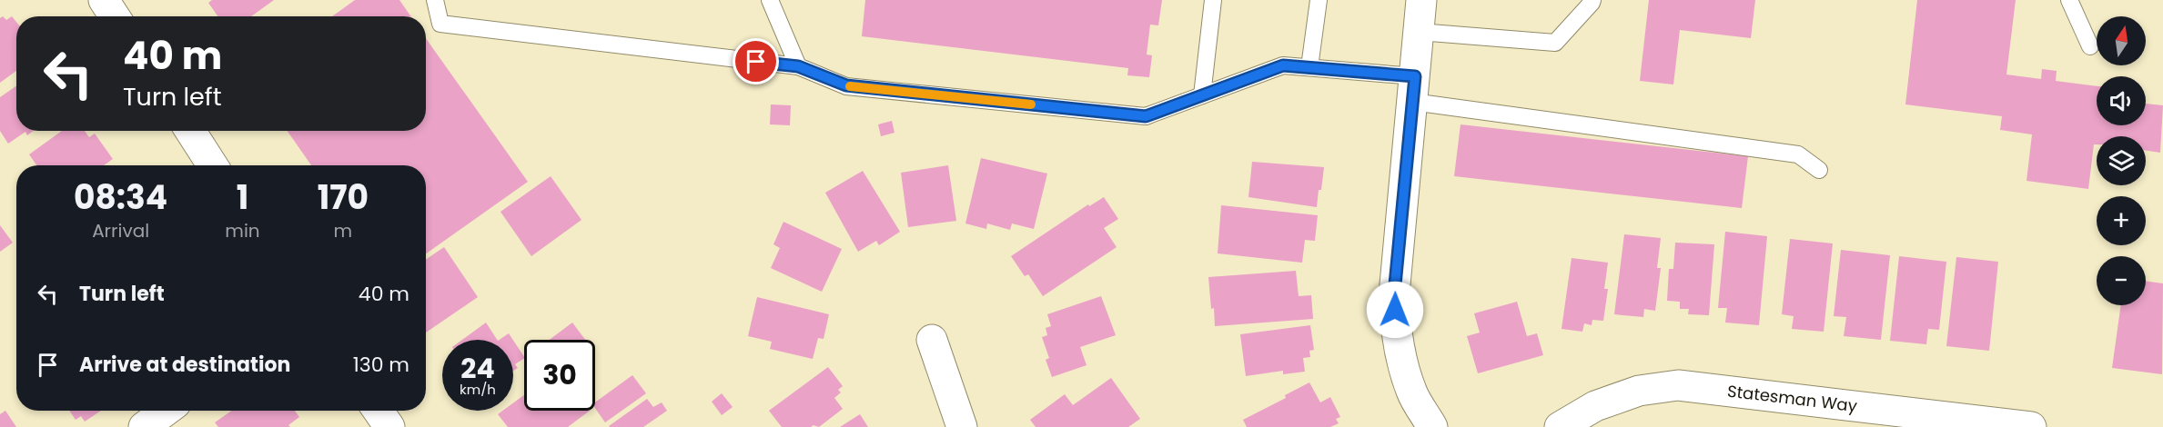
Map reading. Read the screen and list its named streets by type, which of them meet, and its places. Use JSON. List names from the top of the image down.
{
  "streets": {
    "street": ["Statesman Way"]
  },
  "north": "top",
  "page": {
    "map_buttons": ["+", "−"],
    "turn": ["40 m", "Turn left"],
    "eta": [
      "08:34",
      "Arrival",
      "1",
      "min",
      "170",
      "m"
    ],
    "list": [
      {
        "name": "Turn left",
        "value": "40 m"
      },
      {
        "name": "Arrive at destination",
        "value": "130 m"
      }
    ],
    "speed": "24 km/h",
    "limit": "30"
  }
}
